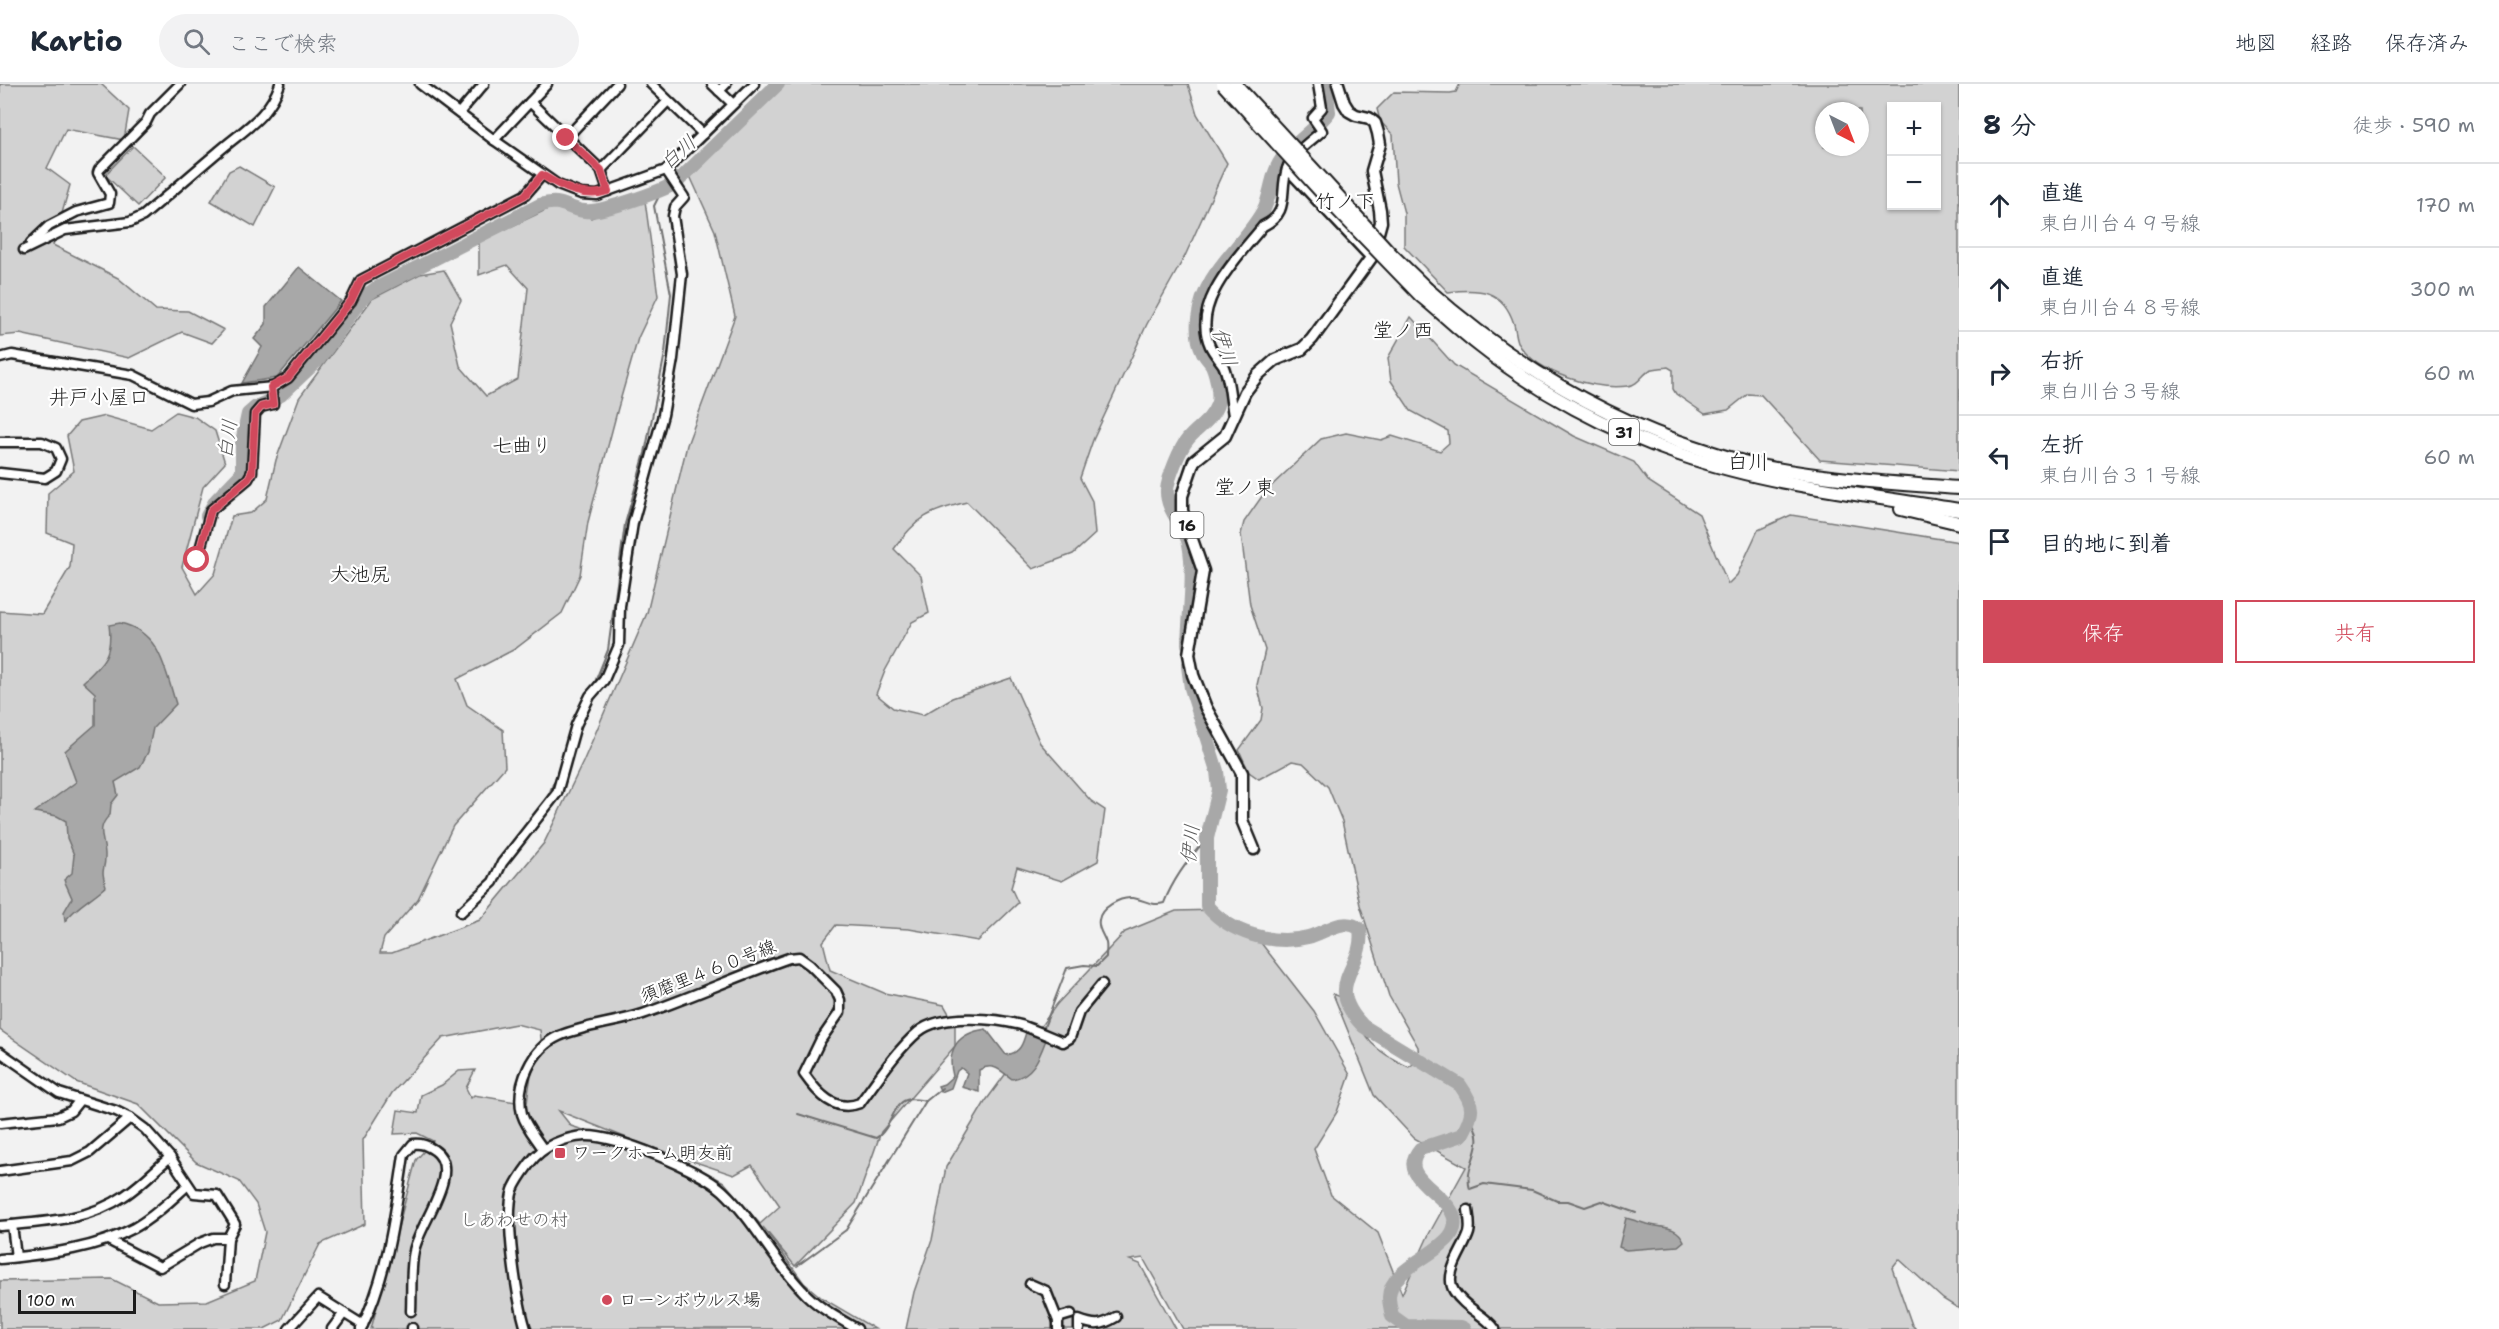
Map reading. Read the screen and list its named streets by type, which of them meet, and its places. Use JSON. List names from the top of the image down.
{
  "streets": {
    "highway": ["31"],
    "main road": ["16"],
    "street": ["須磨里４６０号線"]
  },
  "districts": [
    "竹ノ下",
    "堂ノ西",
    "井戸小屋口",
    "七曲り",
    "白川",
    "堂ノ東",
    "大池尻"
  ],
  "water": ["白川", "伊川"],
  "parks": ["しあわせの村"],
  "places": {
    "transit": ["ワークホーム明友前"],
    "other": ["ローンボウルス場"]
  },
  "scale_bar": "100 m",
  "north": "bottom right",
  "page": {
    "header": "Kartio",
    "search": "ここで検索",
    "nav": ["地図", "経路", "保存済み"],
    "heading": ["8 分", "徒歩 · 590 m"],
    "map_buttons": ["+", "−"],
    "list": [
      ["直進", "東白川台４９号線", "170 m"],
      ["直進", "東白川台４８号線", "300 m"],
      ["右折", "東白川台３号線", "60 m"],
      ["左折", "東白川台３１号線", "60 m"],
      "目的地に到着"
    ],
    "buttons": ["保存", "共有"],
    "scale": "100 m"
  }
}
